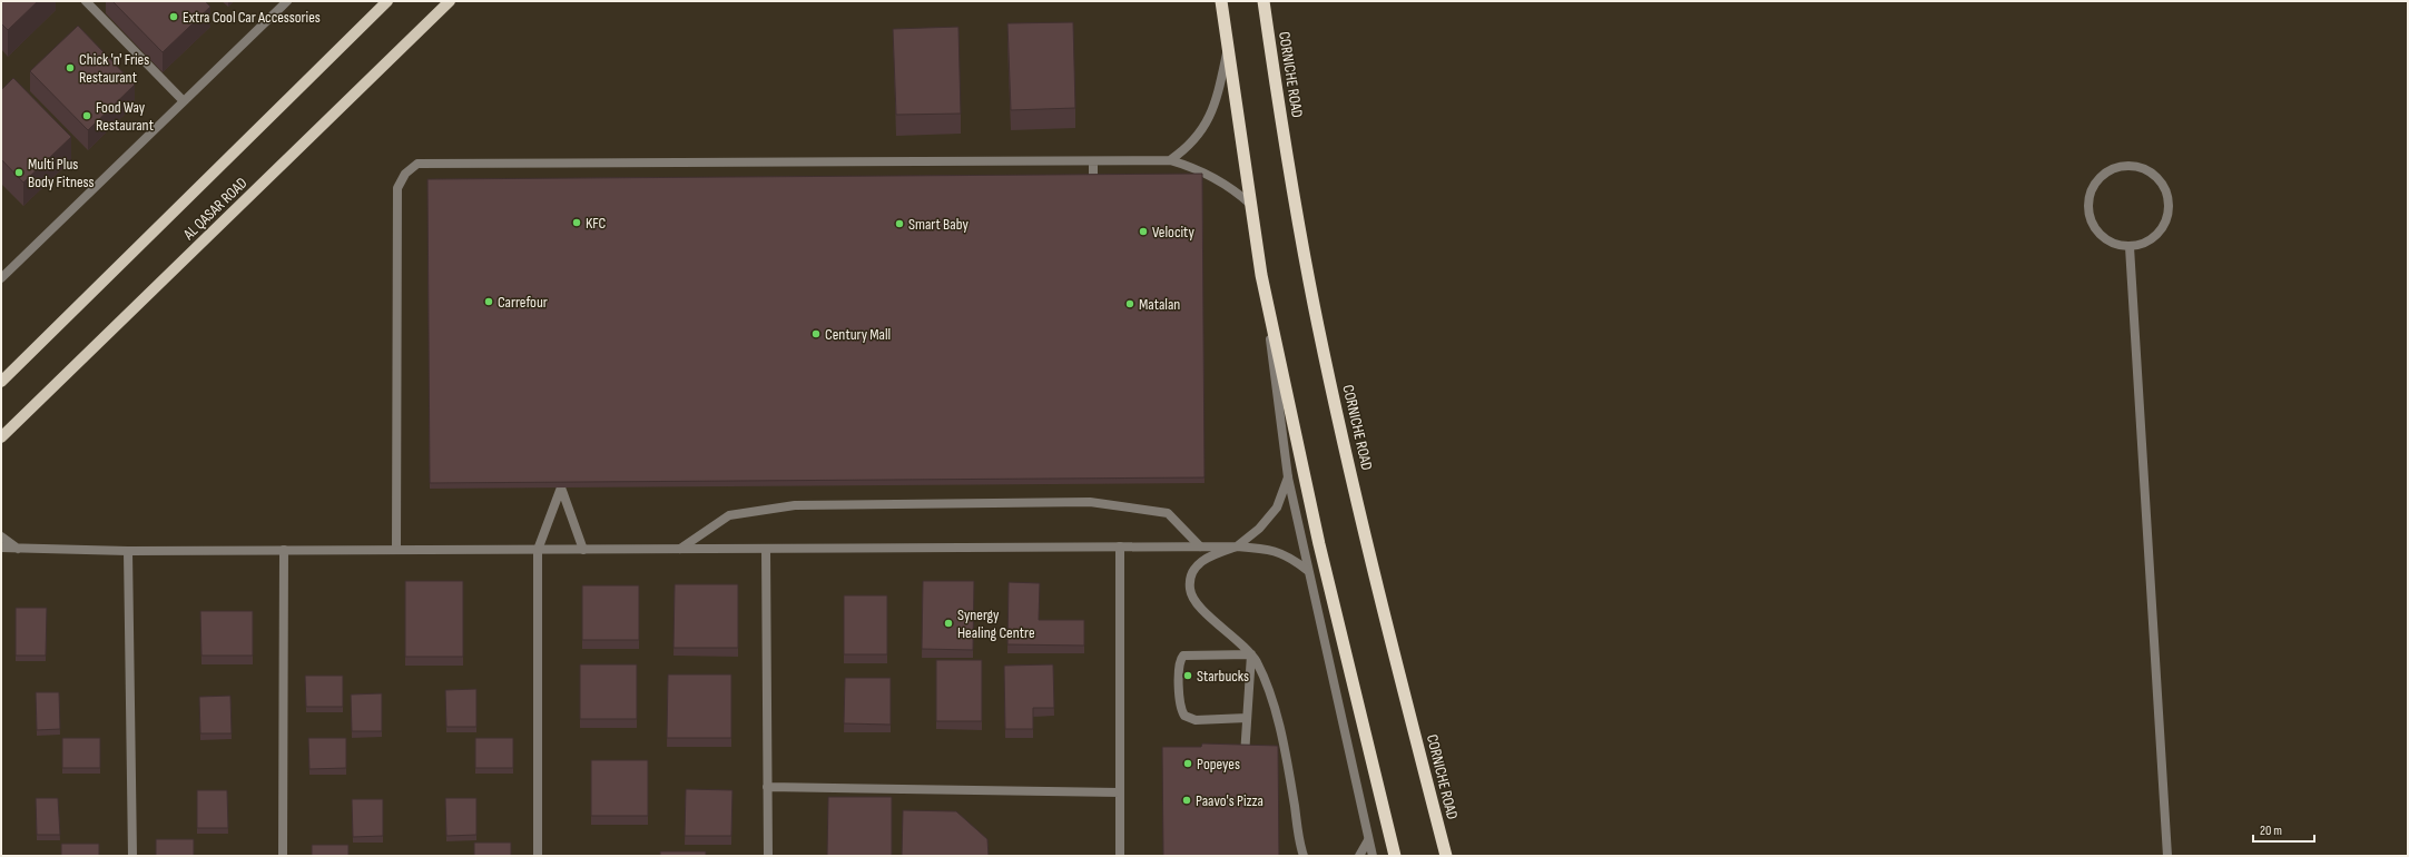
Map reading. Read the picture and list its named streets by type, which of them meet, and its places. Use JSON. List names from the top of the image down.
{
  "streets": {
    "highway": ["CORNICHE ROAD"],
    "main road": ["AL QASAR ROAD"]
  },
  "places": [
    "Extra Cool Car Accessories",
    "Chick 'n' Fries Restaurant",
    "Food Way Restaurant",
    "Multi Plus Body Fitness",
    "KFC",
    "Smart Baby",
    "Velocity",
    "Carrefour",
    "Matalan",
    "Century Mall",
    "Synergy Healing Centre",
    "Starbucks",
    "Popeyes",
    "Paavo's Pizza"
  ],
  "scale_bar": "20 m"
}
